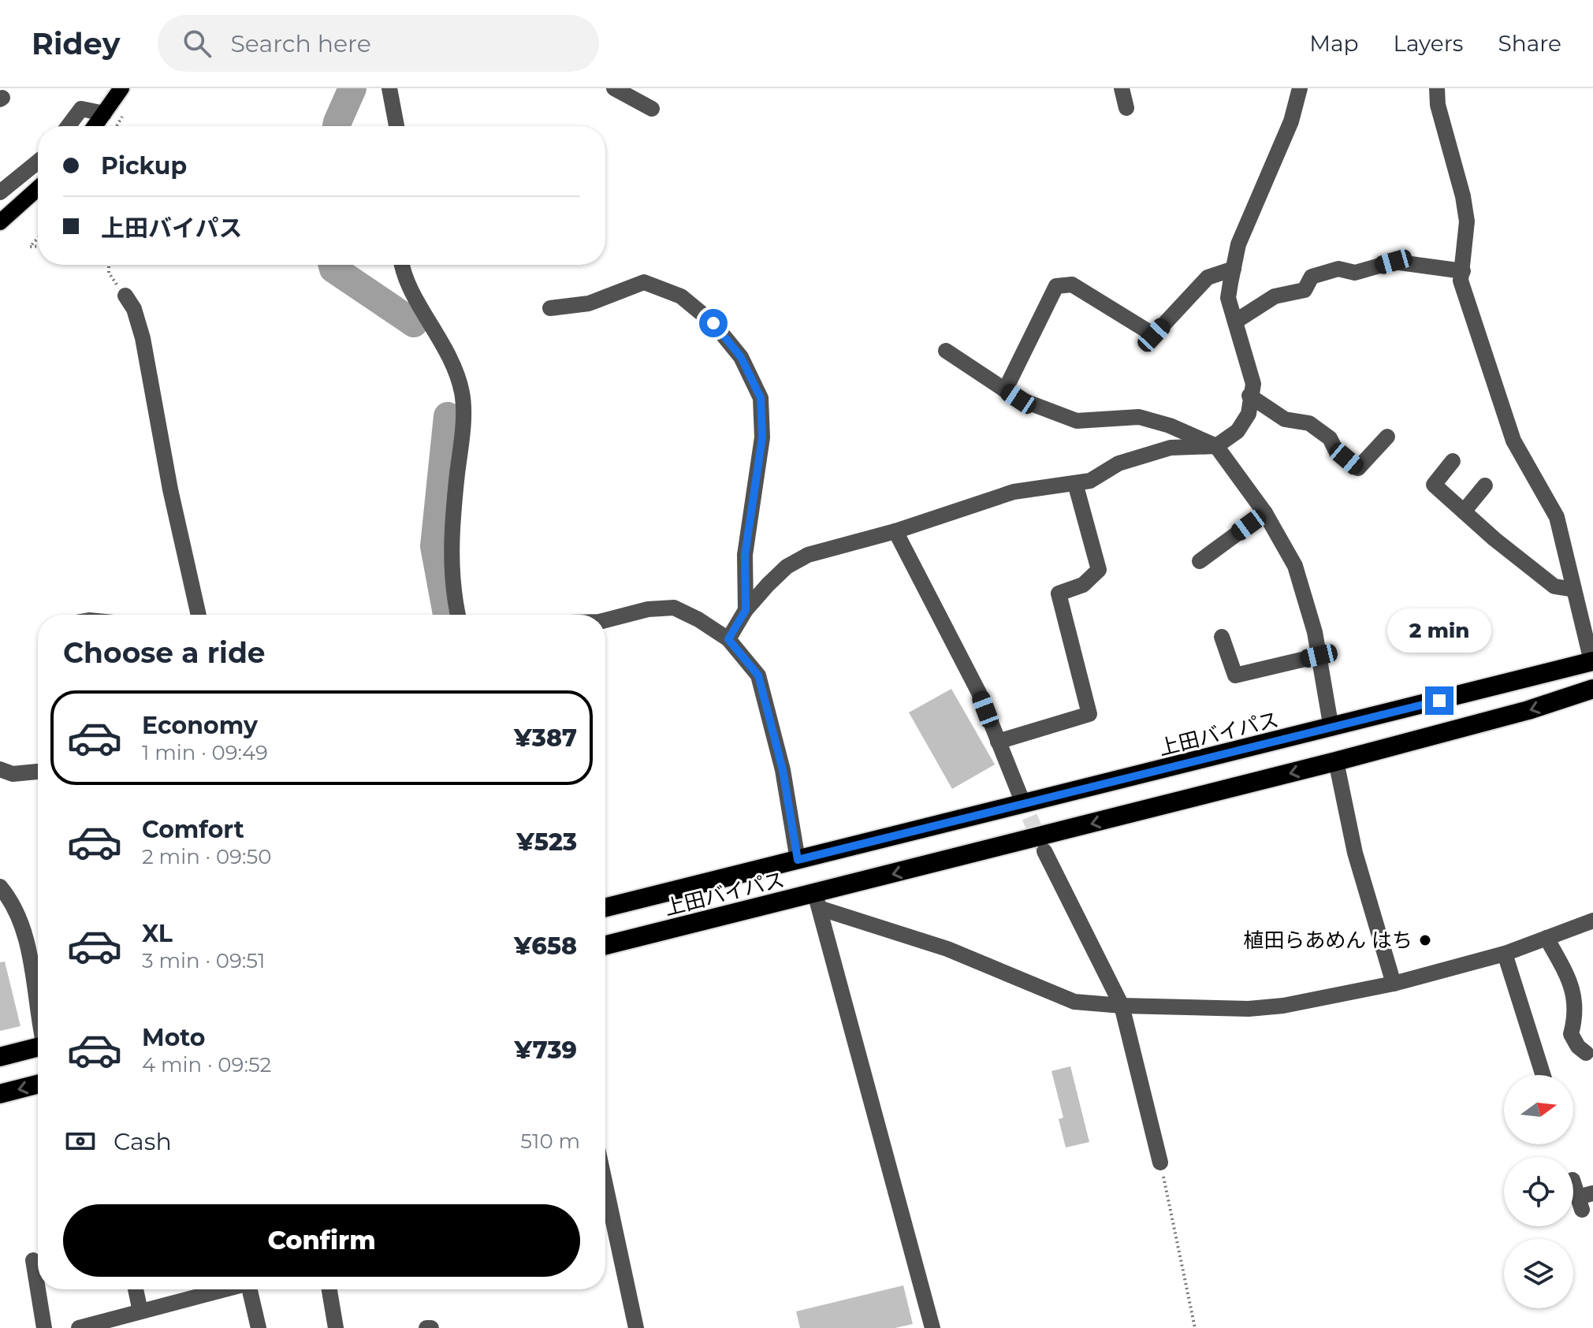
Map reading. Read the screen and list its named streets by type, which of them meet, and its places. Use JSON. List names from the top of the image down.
{
  "streets": {
    "highway": ["上田バイパス"]
  },
  "places": ["植田らあめん はち"],
  "north": "right",
  "page": {
    "header": "Ridey",
    "search": "Search here",
    "nav": ["Map", "Layers", "Share"],
    "banner": ["Pickup", "上田バイパス"],
    "bubble": "2 min",
    "heading": "Choose a ride",
    "list": [
      {
        "name": "Economy",
        "note": "1 min · 09:49",
        "value": "¥387"
      },
      {
        "name": "Comfort",
        "note": "2 min · 09:50",
        "value": "¥523"
      },
      {
        "name": "XL",
        "note": "3 min · 09:51",
        "value": "¥658"
      },
      {
        "name": "Moto",
        "note": "4 min · 09:52",
        "value": "¥739"
      }
    ],
    "pay": ["Cash", "510 m"],
    "buttons": "Confirm"
  }
}
